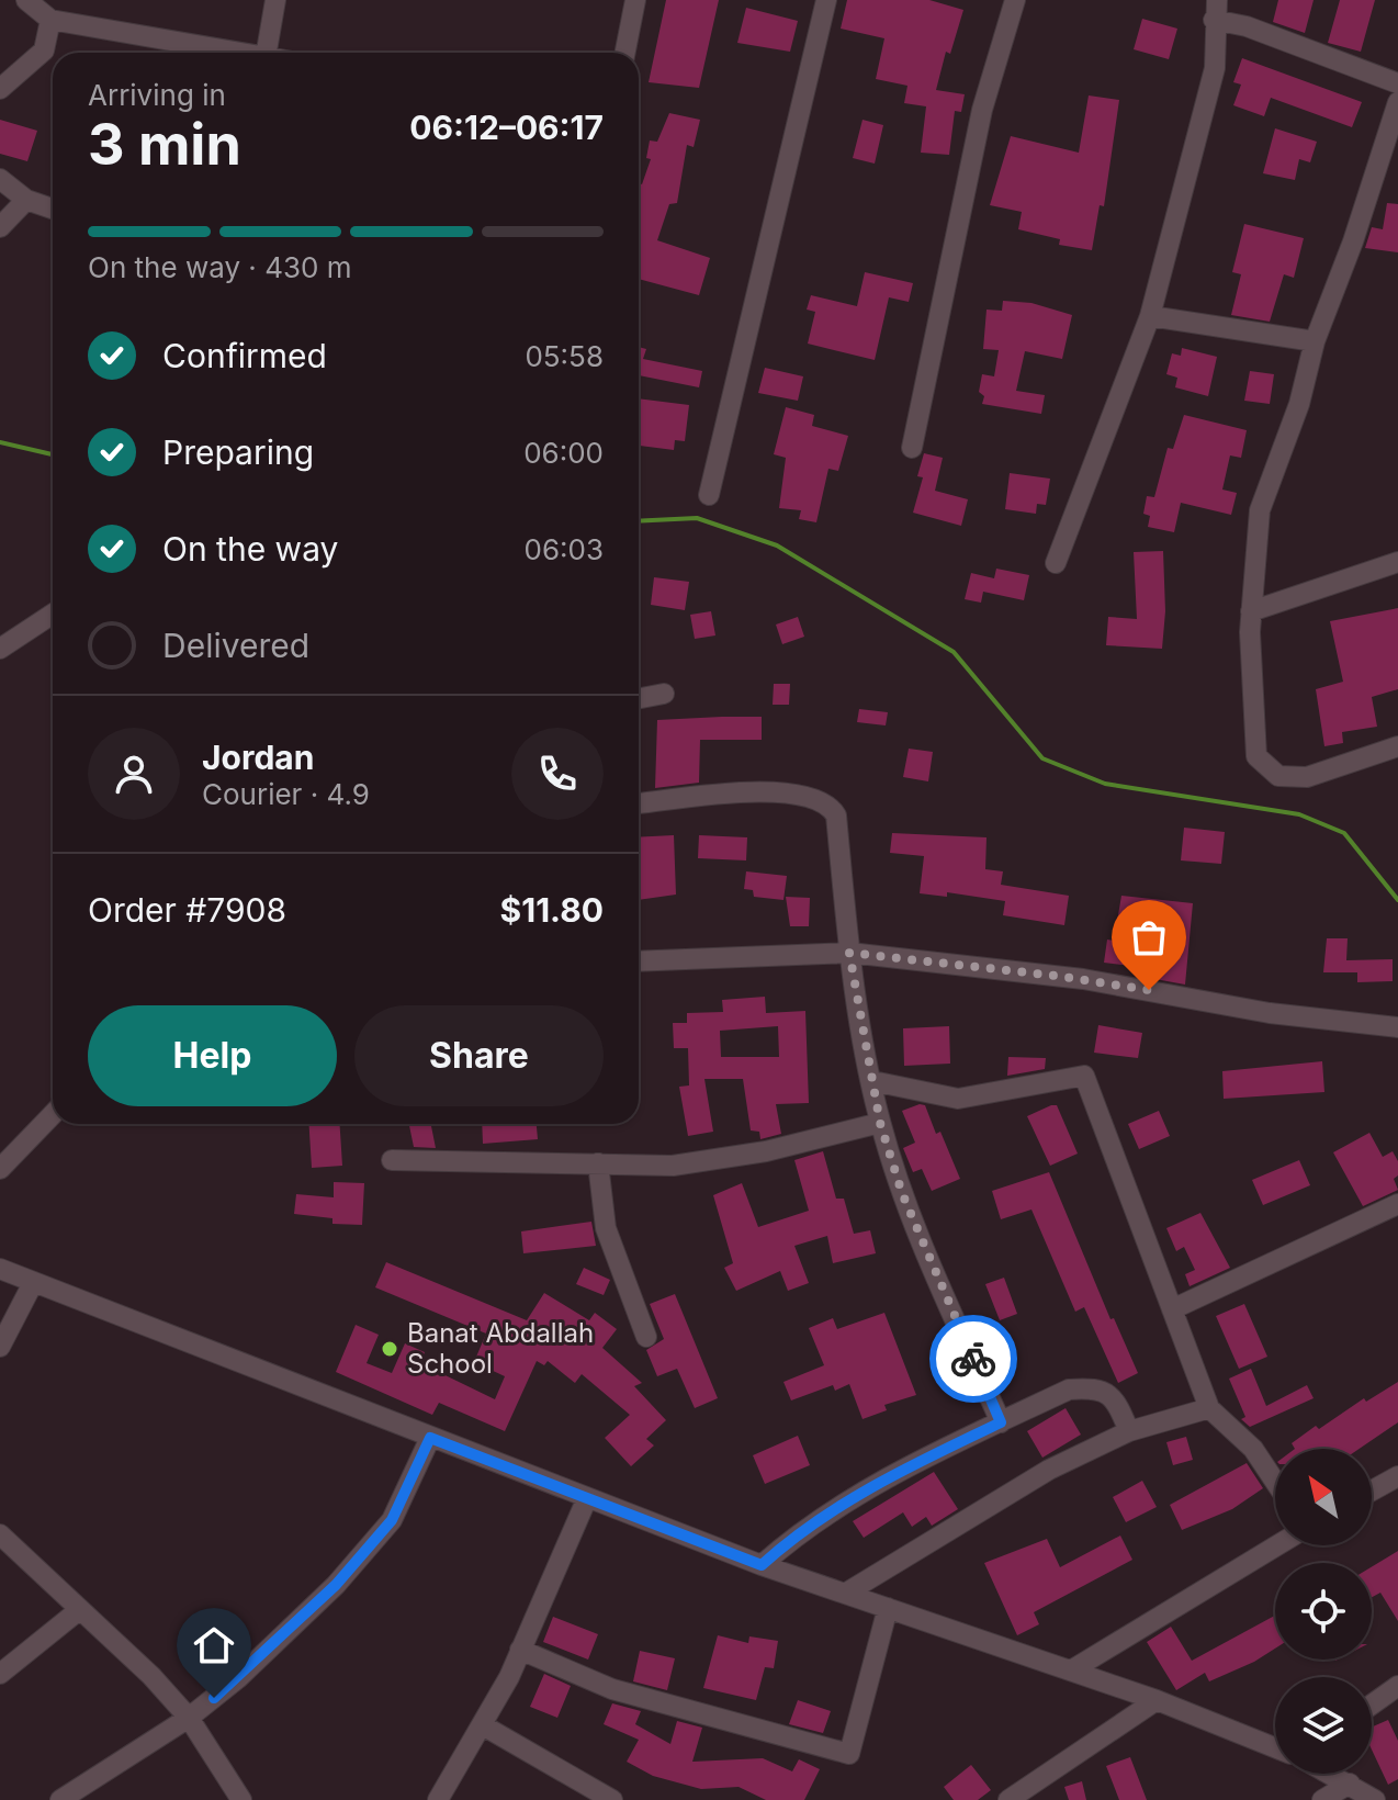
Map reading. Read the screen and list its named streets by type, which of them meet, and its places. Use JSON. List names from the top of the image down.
{
  "places": ["Banat Abdallah School"],
  "north": "top left",
  "page": {
    "heading": ["3 min", "Arriving in", "06:12–06:17"],
    "panel": [
      "Jordan",
      "Courier · 4.9",
      "Order #7908",
      "$11.80"
    ],
    "bar": "On the way · 430 m",
    "list": [
      ["Confirmed", "05:58"],
      ["Preparing", "06:00"],
      ["On the way", "06:03"],
      "Delivered"
    ],
    "buttons": ["Help", "Share"]
  }
}
